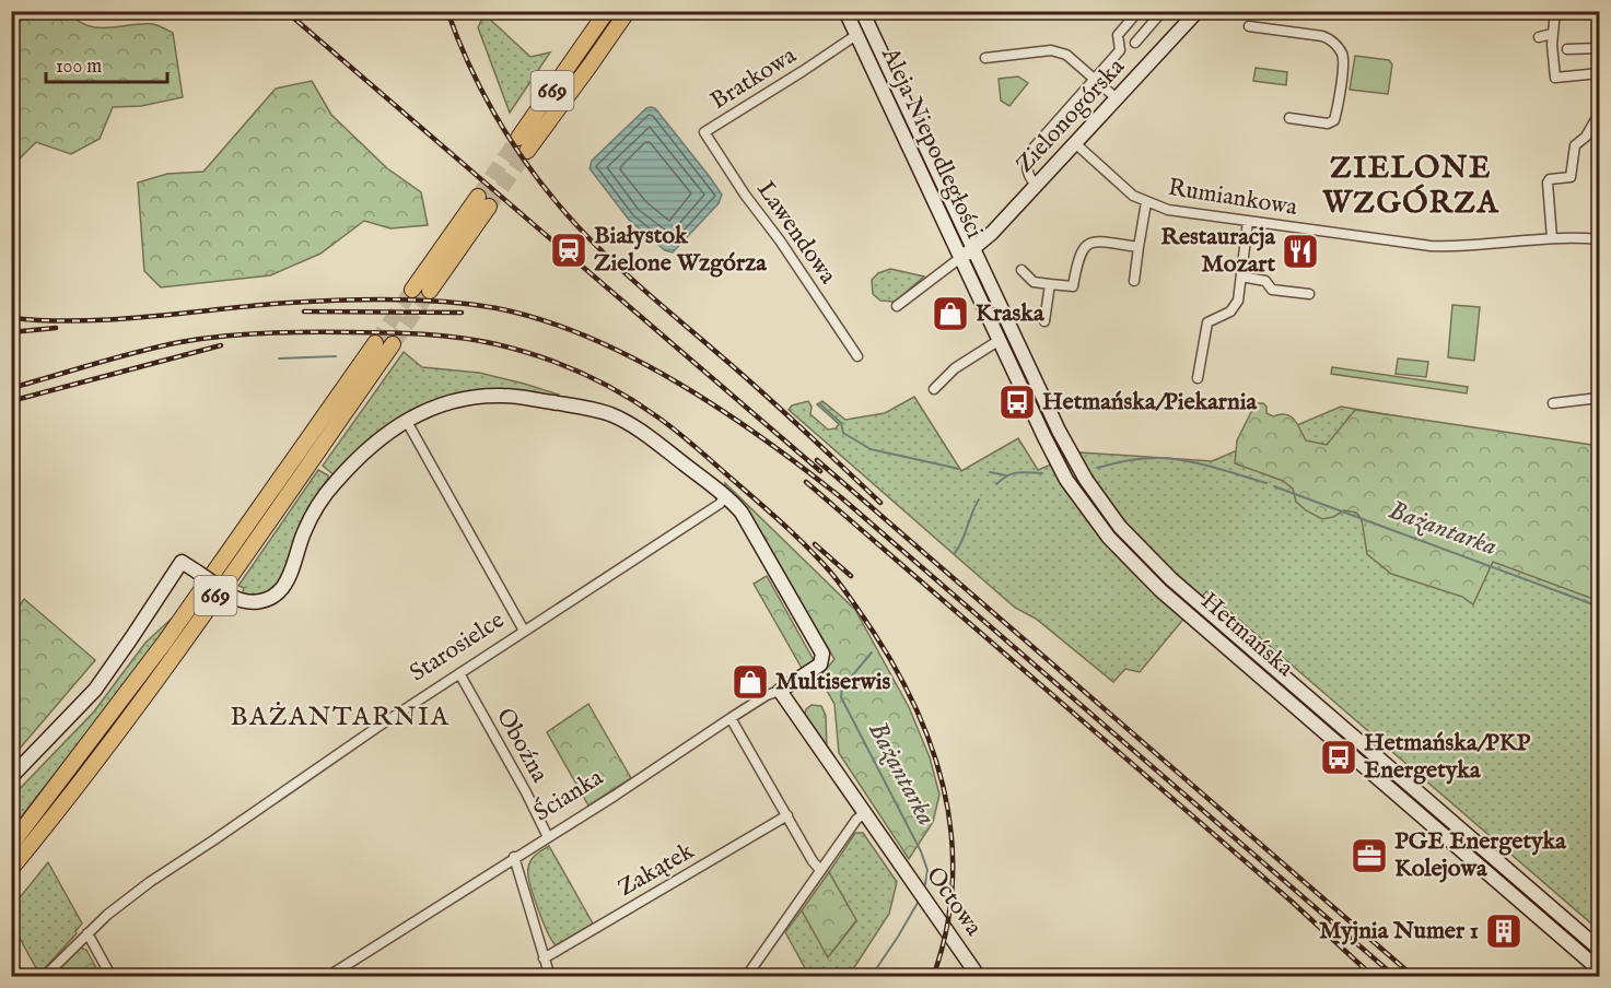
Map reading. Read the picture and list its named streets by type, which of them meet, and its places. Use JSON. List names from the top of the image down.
{
  "streets": {
    "main road": [
      "669",
      "Zielonogórska",
      "Aleja Niepodległości",
      "Hetmańska",
      "Ścianka",
      "Octowa"
    ],
    "street": [
      "Bratkowa",
      "Rumiankowa",
      "Lawendowa",
      "Starosielce",
      "Oboźna",
      "Zakątek"
    ]
  },
  "crossings": [
    ["Bratkowa", "Aleja Niepodległości"],
    ["Bratkowa", "Lawendowa"],
    ["Zielonogórska", "Aleja Niepodległości"],
    ["Zielonogórska", "Rumiankowa"],
    ["Zielonogórska", "Hetmańska"],
    ["Aleja Niepodległości", "Hetmańska"],
    ["Starosielce", "Oboźna"],
    ["Starosielce", "Ścianka"],
    ["Oboźna", "Ścianka"],
    ["Ścianka", "Octowa"]
  ],
  "districts": ["ZIELONE WZGÓRZA", "BAŻANTARNIA"],
  "water": ["Bażantarka"],
  "places": {
    "station": ["Białystok Zielone Wzgórza"],
    "restaurant": ["Restauracja Mozart"],
    "shop": ["Kraska", "Multiserwis"],
    "bus stop": ["Hetmańska/Piekarnia", "Hetmańska/PKP Energetyka"],
    "office": ["PGE Energetyka Kolejowa"],
    "building": ["Myjnia Numer 1"]
  },
  "scale_bar": "100 m"
}
